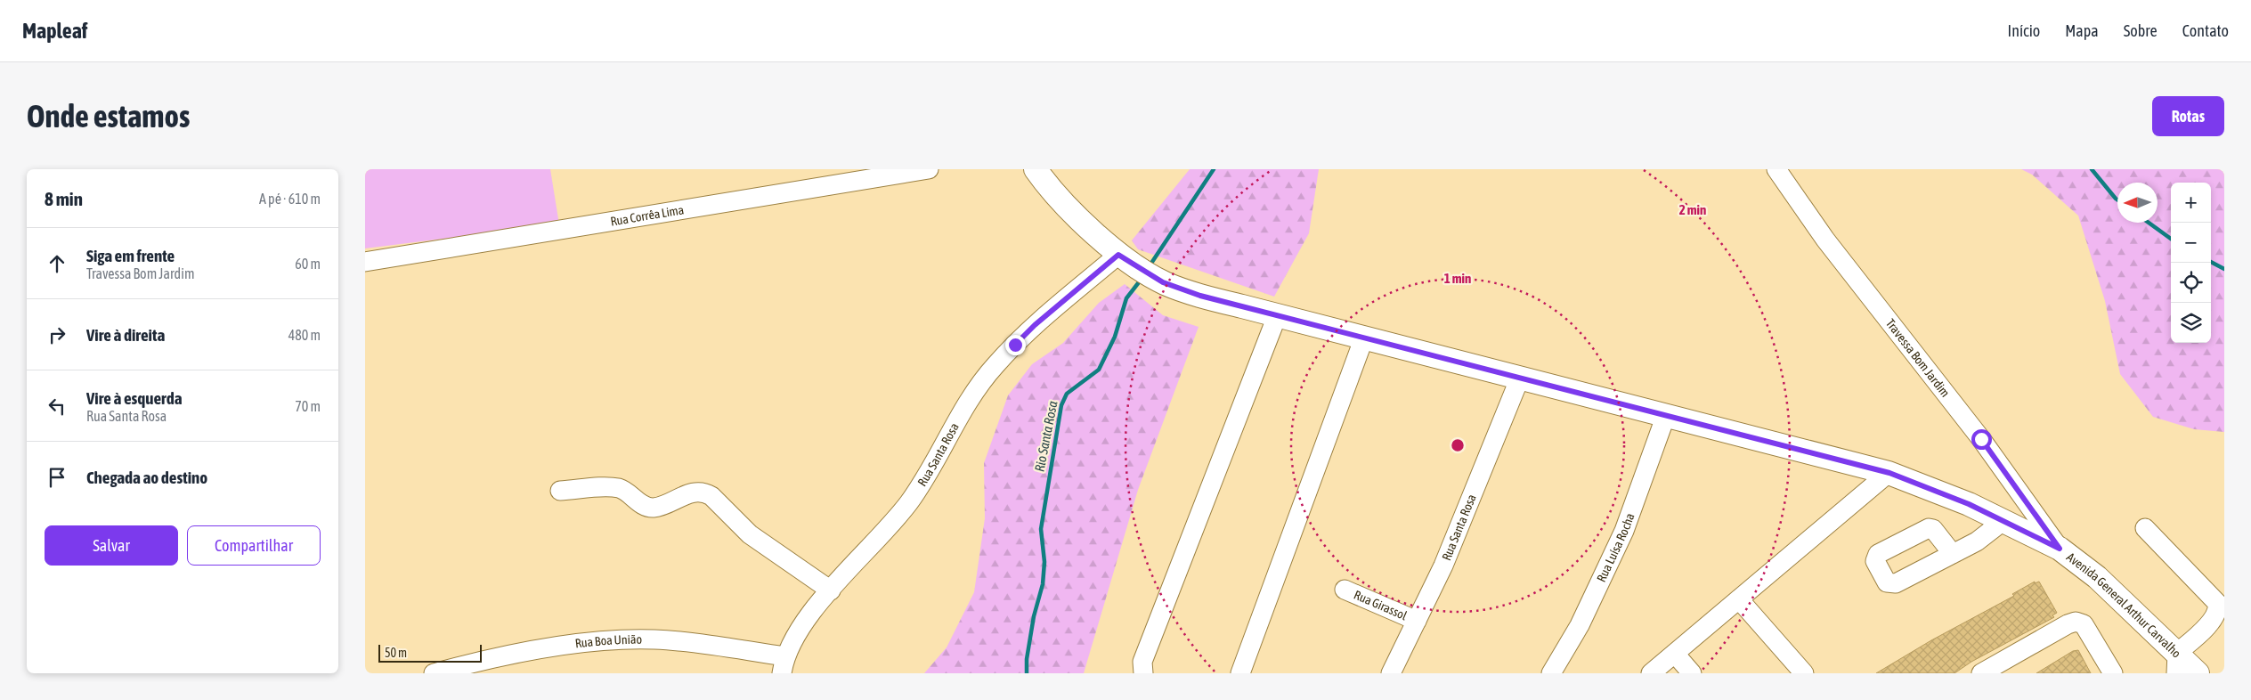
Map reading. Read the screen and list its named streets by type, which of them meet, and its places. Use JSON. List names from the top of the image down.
{
  "streets": {
    "main road": ["Avenida General Arthur Carvalho"],
    "street": [
      "Rua Corrêa Lima",
      "Travessa Bom Jardim",
      "Rua Santa Rosa",
      "Rua Luísa Rocha",
      "Rua Girassol",
      "Rua Boa União"
    ]
  },
  "crossings": [
    ["Travessa Bom Jardim", "Avenida General Arthur Carvalho"],
    ["Rua Santa Rosa", "Rua Girassol"],
    ["Rua Santa Rosa", "Avenida General Arthur Carvalho"],
    ["Rua Santa Rosa", "Rua Boa União"],
    ["Rua Luísa Rocha", "Avenida General Arthur Carvalho"]
  ],
  "water": ["Rio Santa Rosa"],
  "scale_bar": "50 m",
  "north": "left",
  "page": {
    "header": "Mapleaf",
    "nav": [
      "Início",
      "Mapa",
      "Sobre",
      "Contato"
    ],
    "buttons": [
      "Rotas",
      ["Salvar", "Compartilhar"]
    ],
    "title": "Onde estamos",
    "heading": ["8 min", "A pé · 610 m"],
    "map_buttons": ["+", "−"],
    "list": [
      ["Siga em frente", "Travessa Bom Jardim", "60 m"],
      ["Vire à direita", "480 m"],
      ["Vire à esquerda", "Rua Santa Rosa", "70 m"],
      "Chegada ao destino"
    ],
    "scale": "50 m"
  },
  "rings": ["2 min", "1 min"]
}
